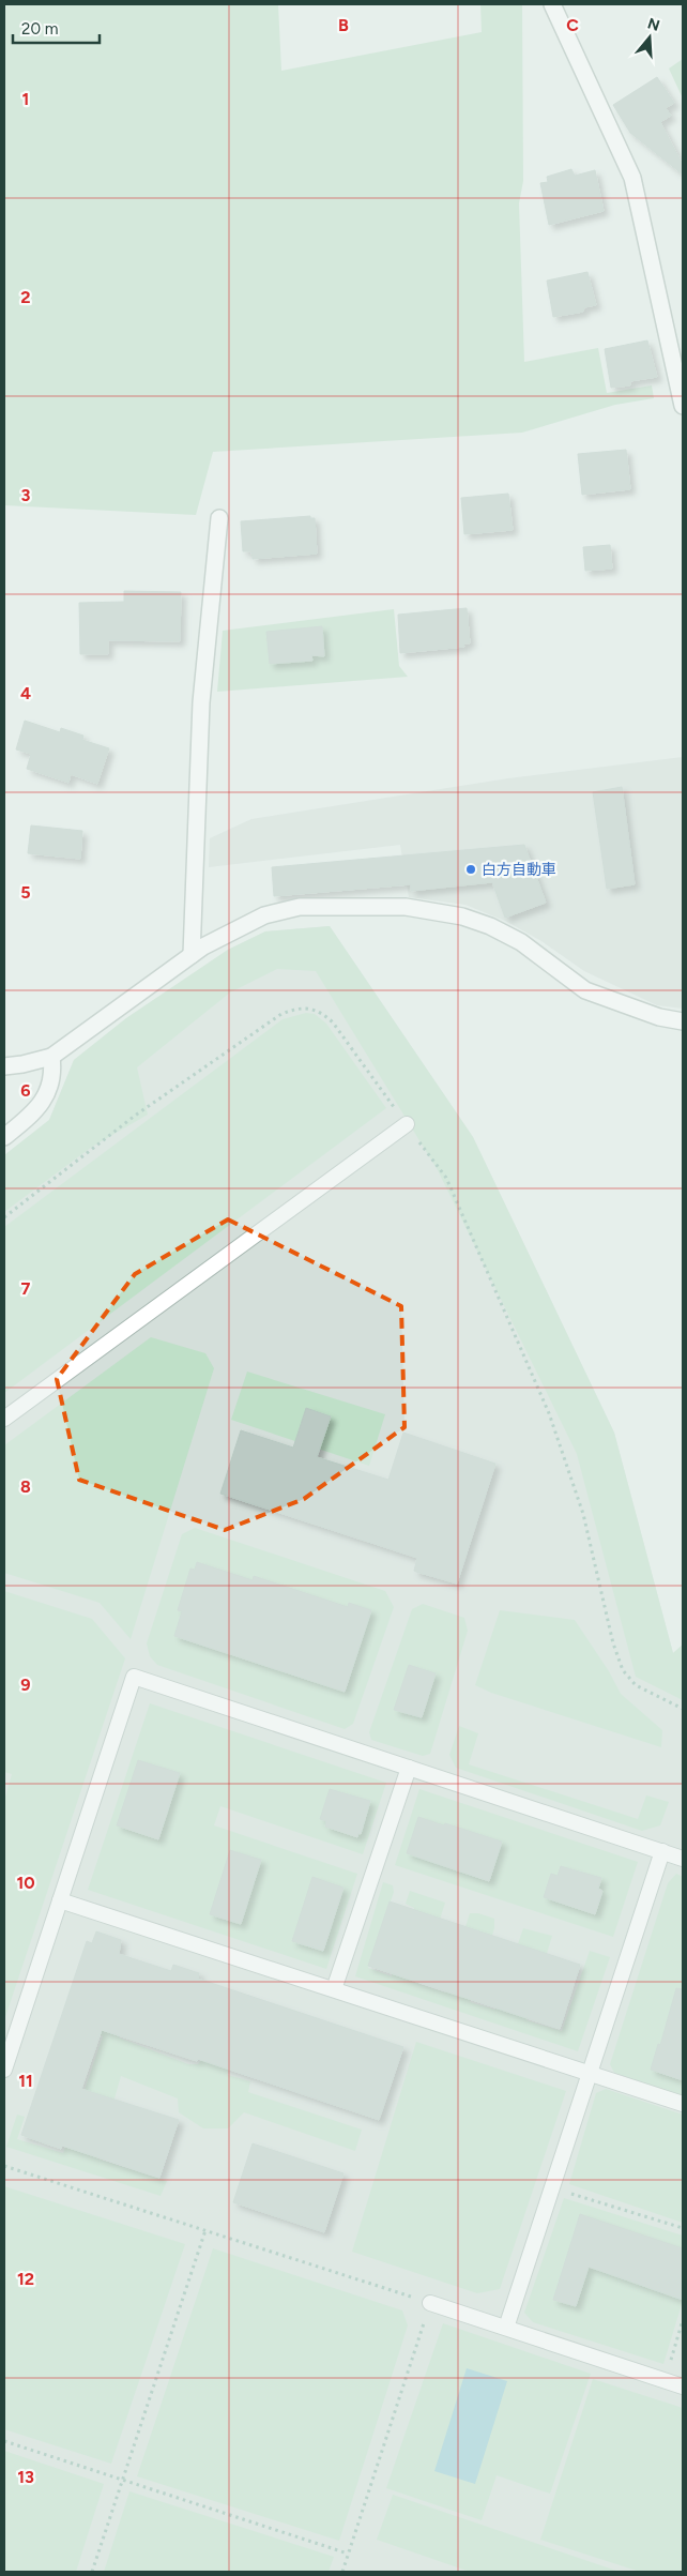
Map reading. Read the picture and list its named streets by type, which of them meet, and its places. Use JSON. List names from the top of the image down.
{
  "places": ["白方自動車"],
  "scale_bar": "20 m",
  "north": "top",
  "grid": {
    "columns": ["B", "C"],
    "rows": [
      "1",
      "2",
      "3",
      "4",
      "5",
      "6",
      "7",
      "8",
      "9",
      "10",
      "11",
      "12",
      "13"
    ]
  }
}
